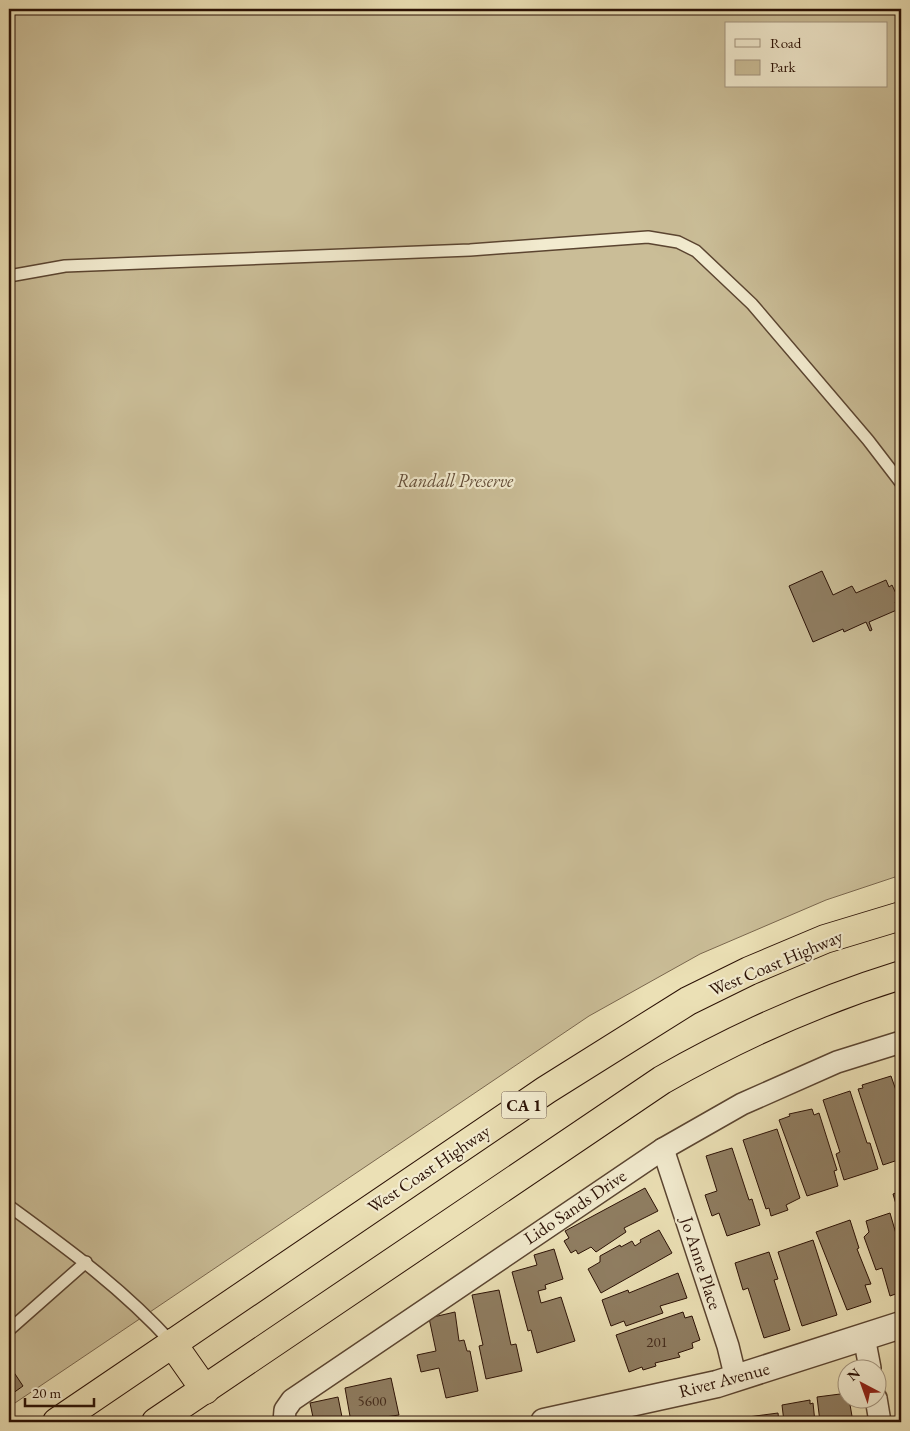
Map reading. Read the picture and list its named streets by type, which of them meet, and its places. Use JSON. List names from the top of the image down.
{
  "streets": {
    "highway": ["West Coast Highway", "CA 1"],
    "street": ["Lido Sands Drive", "Jo Anne Place", "River Avenue"]
  },
  "crossings": [
    ["Lido Sands Drive", "Jo Anne Place"],
    ["Jo Anne Place", "River Avenue"]
  ],
  "parks": ["Randall Preserve"],
  "house_numbers": ["201", "5600"],
  "legend": ["Road", "Park"],
  "scale_bar": "20 m",
  "north": "top left"
}
